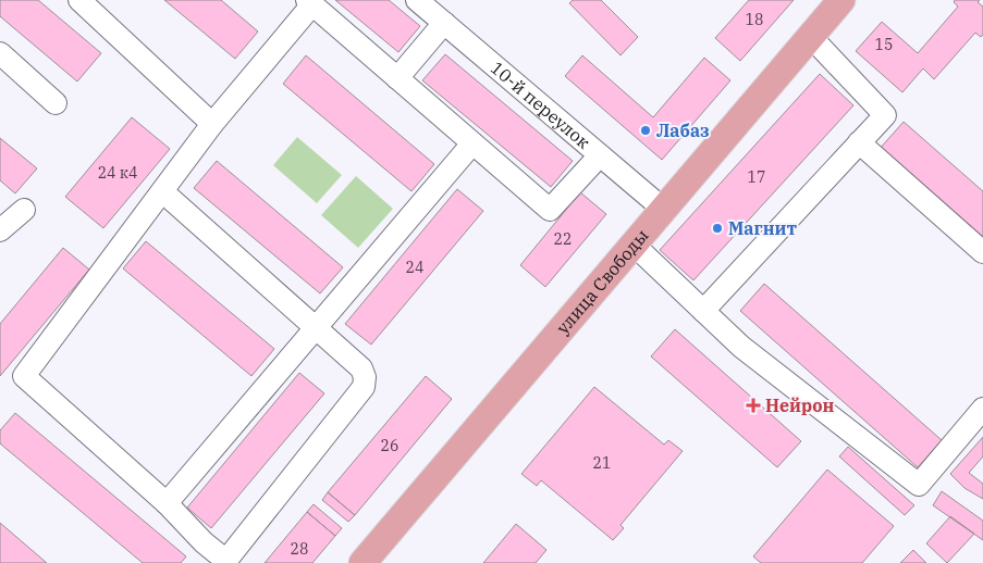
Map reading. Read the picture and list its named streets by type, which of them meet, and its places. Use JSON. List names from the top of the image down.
{
  "streets": {
    "main road": ["улица Свободы"],
    "street": ["10-й переулок"]
  },
  "crossings": [
    ["10-й переулок", "улица Свободы"]
  ],
  "places": {
    "other": ["Лабаз", "Магнит"],
    "health": ["Нейрон"]
  },
  "house_numbers": [
    "18",
    "15",
    "24 к4",
    "17",
    "22",
    "24",
    "26",
    "21",
    "28"
  ]
}
